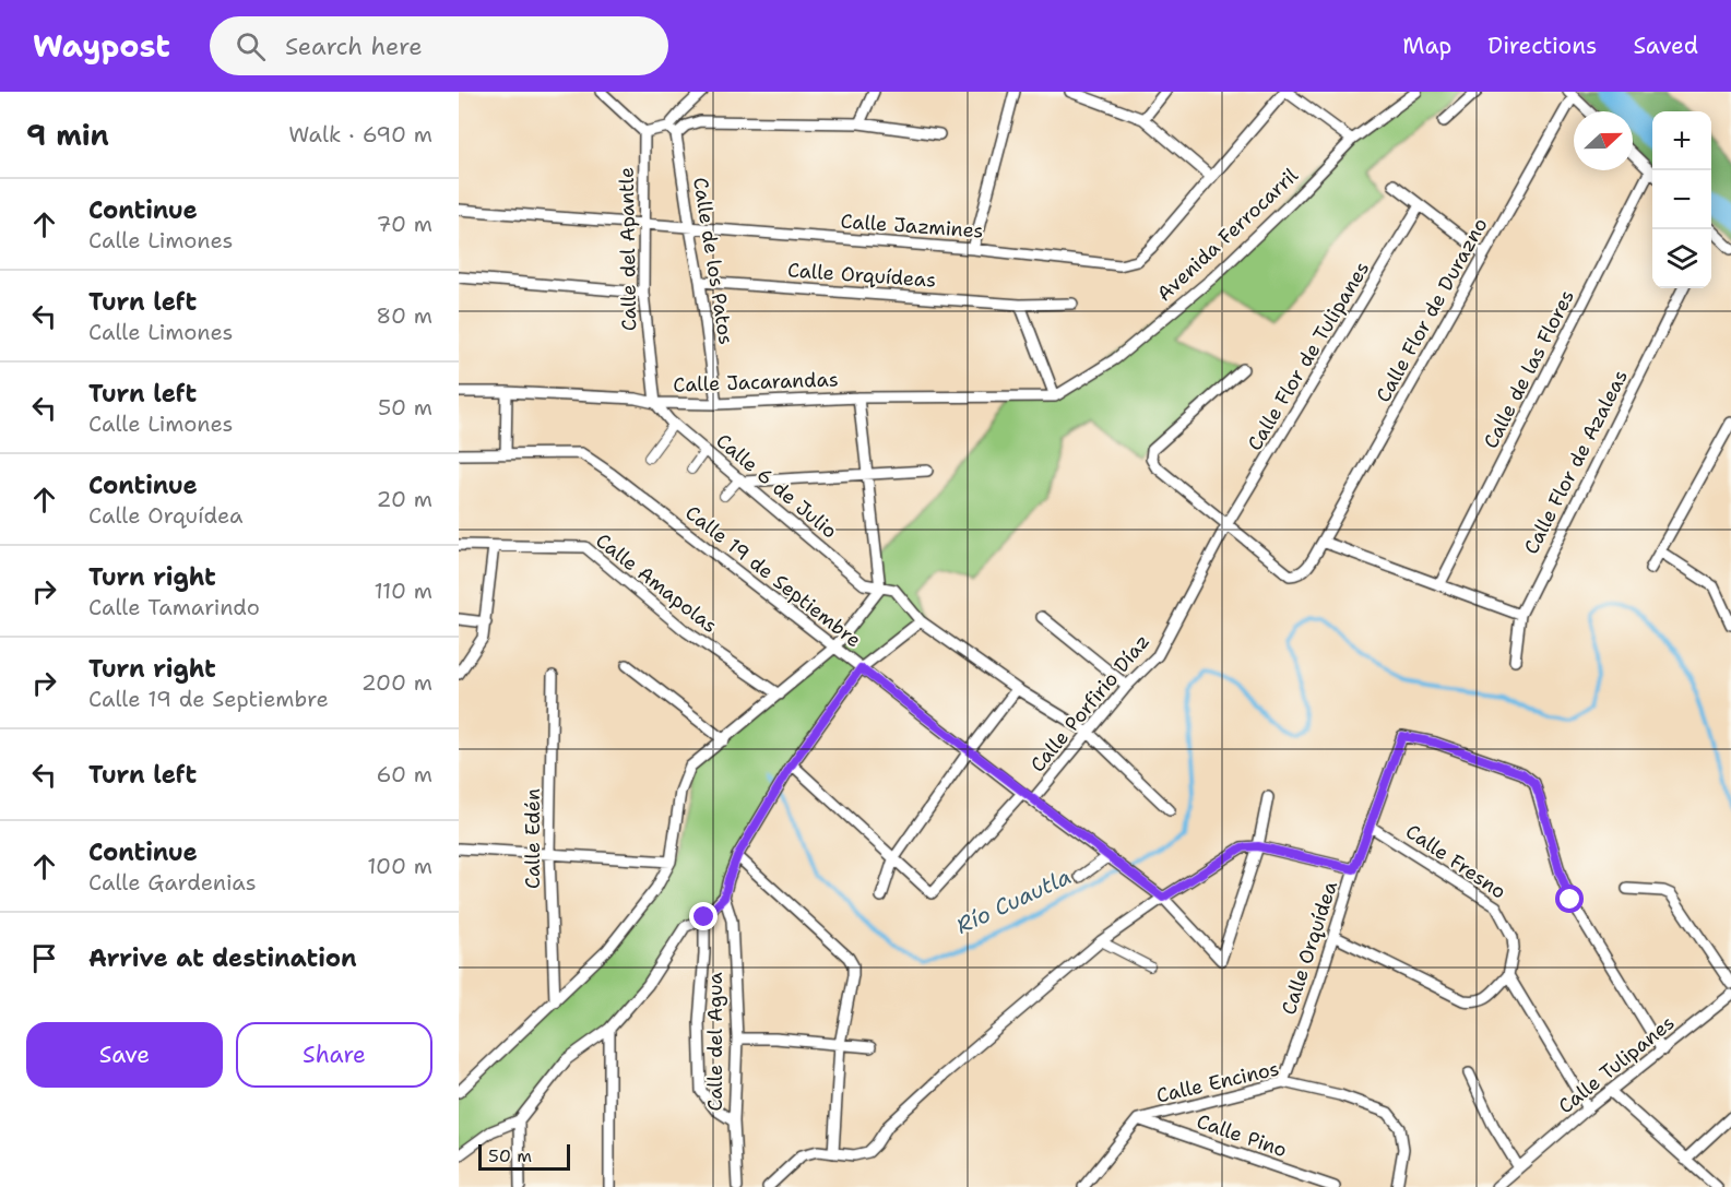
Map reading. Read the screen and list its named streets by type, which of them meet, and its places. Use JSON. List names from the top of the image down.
{
  "streets": {
    "street": [
      "Calle Jazmines",
      "Avenida Ferrocarril",
      "Calle del Apantle",
      "Calle de los Patos",
      "Calle Orquídeas",
      "Calle Flor de Durazno",
      "Calle Flor de Tulipanes",
      "Calle de las Flores",
      "Calle Jacarandas",
      "Calle Flor de Azaleas",
      "Calle 6 de Julio",
      "Calle 19 de Septiembre",
      "Calle Amapolas",
      "Calle Porfirio Díaz",
      "Calle Edén",
      "Calle Fresno",
      "Calle Orquídea",
      "Calle del Agua",
      "Calle Tulipanes",
      "Calle Encinos",
      "Calle Pino"
    ]
  },
  "crossings": [
    ["Calle Jazmines", "Calle del Apantle"],
    ["Calle Jazmines", "Calle de los Patos"],
    ["Avenida Ferrocarril", "Calle Jacarandas"],
    ["Calle del Apantle", "Calle Jacarandas"],
    ["Calle del Apantle", "Calle 6 de Julio"],
    ["Calle de los Patos", "Calle Orquídeas"],
    ["Calle de los Patos", "Calle Jacarandas"],
    ["Calle Flor de Durazno", "Calle Flor de Tulipanes"],
    ["Calle Flor de Durazno", "Calle Porfirio Díaz"],
    ["Calle Flor de Tulipanes", "Calle Porfirio Díaz"],
    ["Calle Jacarandas", "Calle 6 de Julio"],
    ["Calle 6 de Julio", "Calle Porfirio Díaz"],
    ["Calle 19 de Septiembre", "Calle Porfirio Díaz"],
    ["Calle Fresno", "Calle Orquídea"],
    ["Calle Orquídea", "Calle Tulipanes"],
    ["Calle Orquídea", "Calle Encinos"],
    ["Calle Encinos", "Calle Pino"]
  ],
  "water": ["Río Cuautla"],
  "scale_bar": "50 m",
  "north": "right",
  "page": {
    "header": "Waypost",
    "search": "Search here",
    "nav": ["Map", "Directions", "Saved"],
    "heading": ["9 min", "Walk · 690 m"],
    "map_buttons": ["+", "−"],
    "list": [
      ["Continue", "Calle Limones", "70 m"],
      ["Turn left", "Calle Limones", "80 m"],
      ["Turn left", "Calle Limones", "50 m"],
      ["Continue", "Calle Orquídea", "20 m"],
      ["Turn right", "Calle Tamarindo", "110 m"],
      ["Turn right", "Calle 19 de Septiembre", "200 m"],
      ["Turn left", "60 m"],
      ["Continue", "Calle Gardenias", "100 m"],
      "Arrive at destination"
    ],
    "buttons": ["Save", "Share"],
    "scale": "50 m"
  }
}
